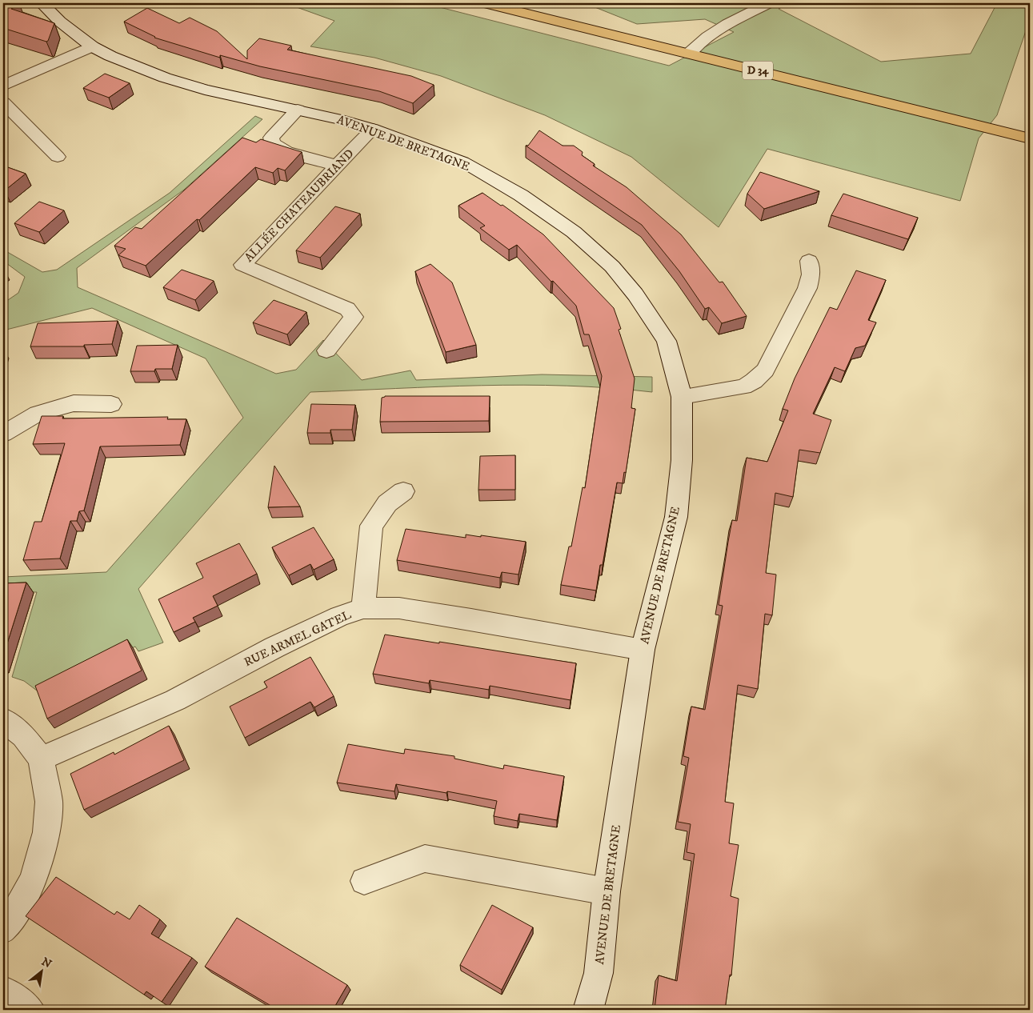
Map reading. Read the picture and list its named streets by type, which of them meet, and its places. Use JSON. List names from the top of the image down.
{
  "streets": {
    "main road": ["D 34"],
    "street": ["AVENUE DE BRETAGNE", "ALLÉE CHATEAUBRIAND", "RUE ARMEL GATEL"]
  },
  "crossings": [
    ["AVENUE DE BRETAGNE", "ALLÉE CHATEAUBRIAND"],
    ["AVENUE DE BRETAGNE", "RUE ARMEL GATEL"]
  ],
  "north": "top right"
}
